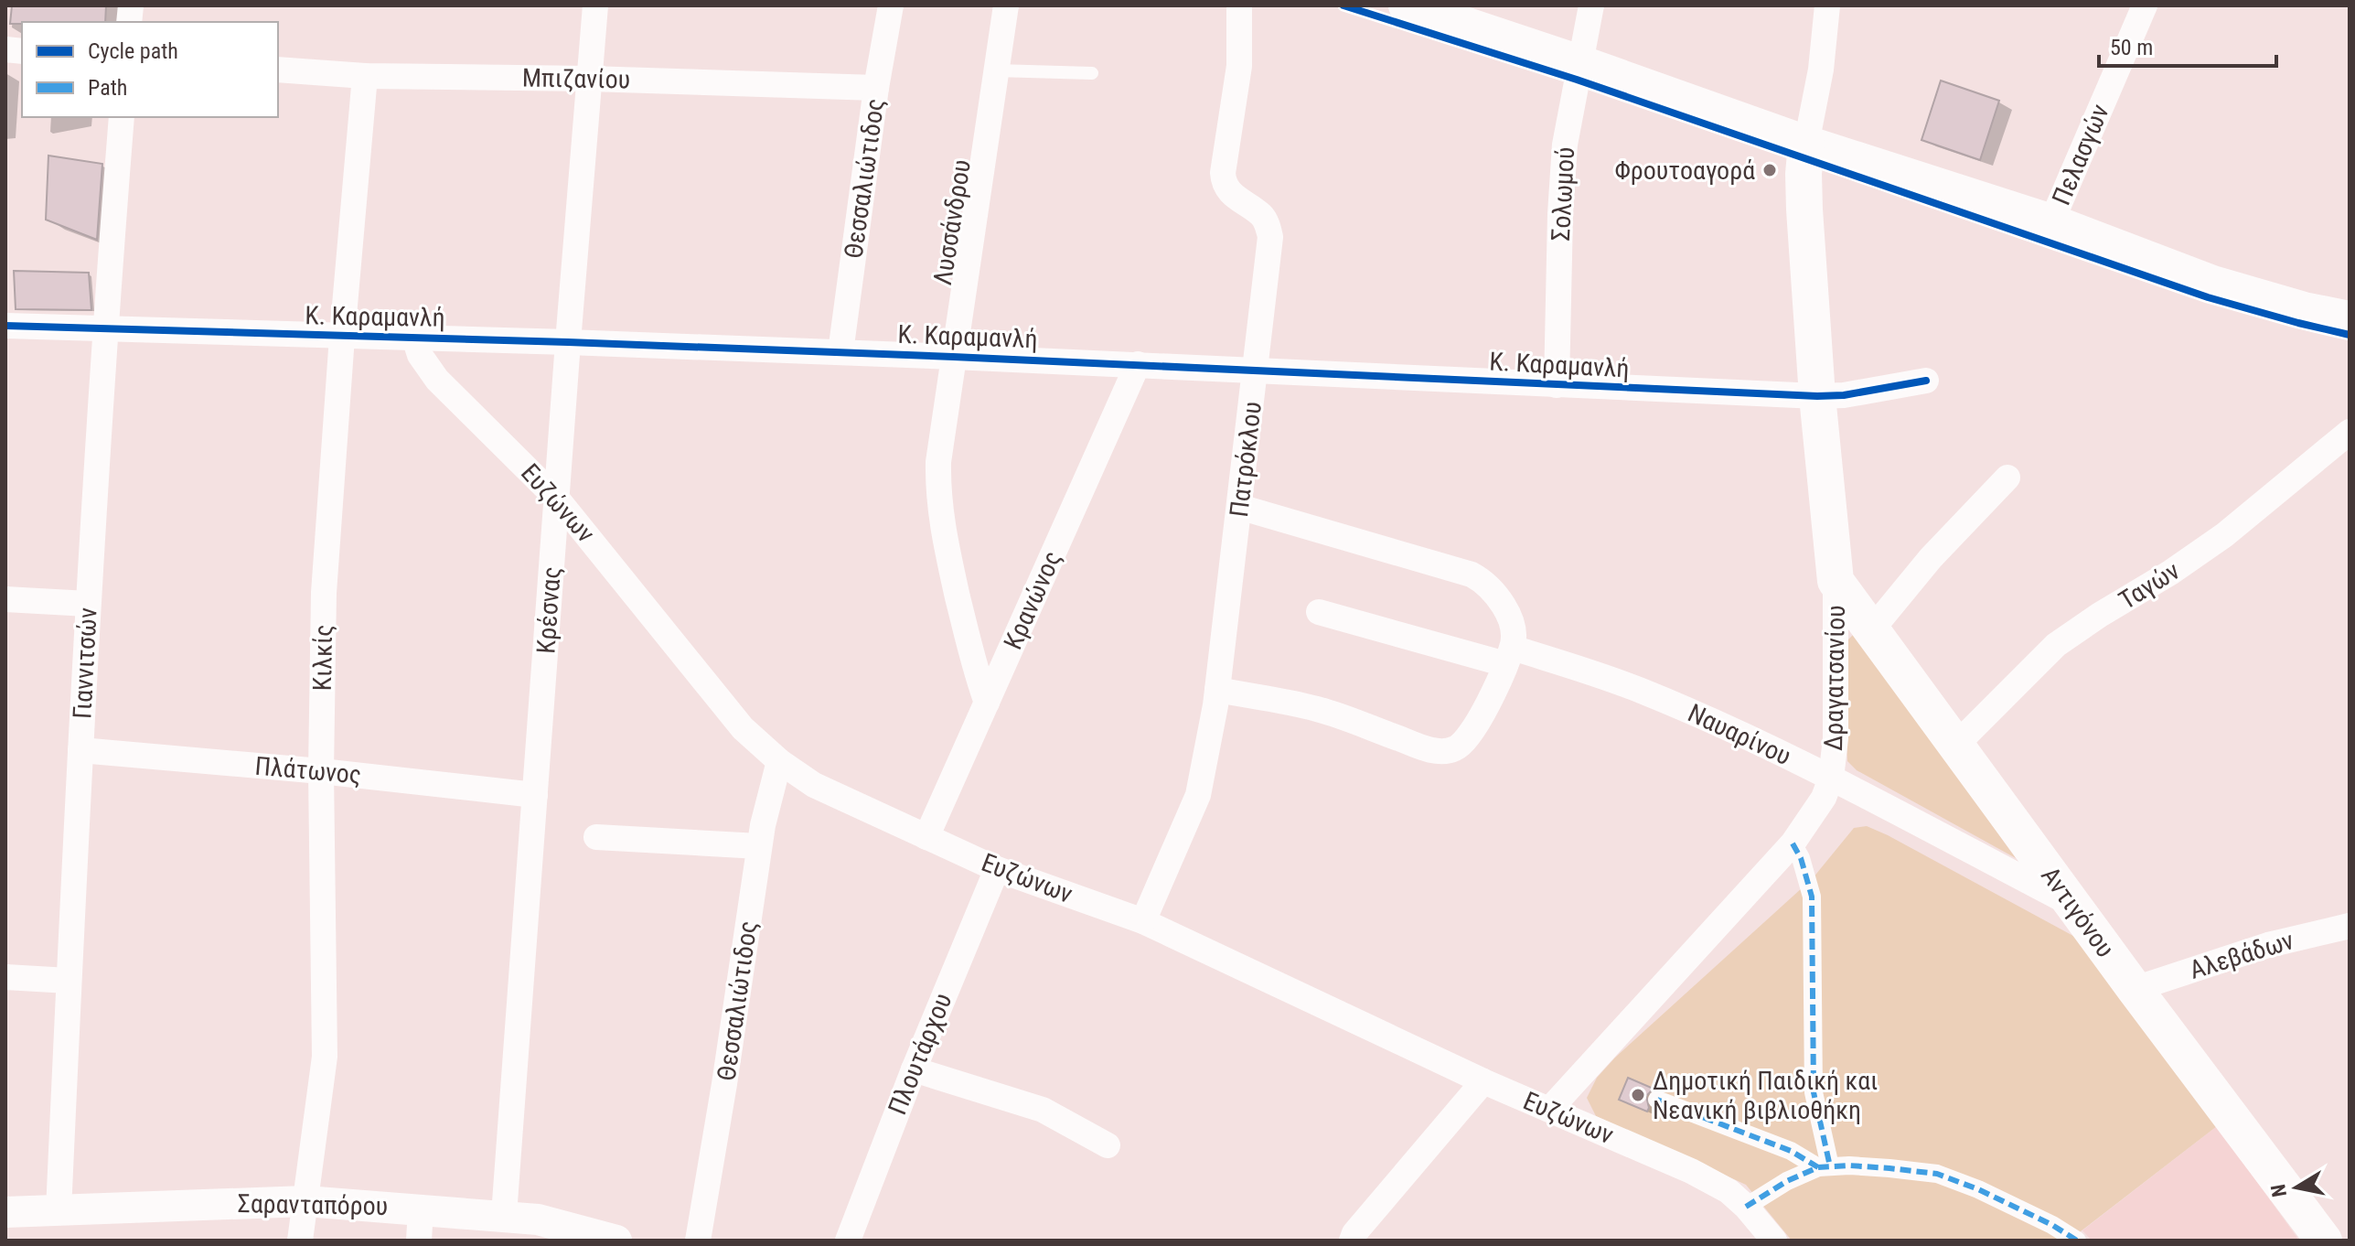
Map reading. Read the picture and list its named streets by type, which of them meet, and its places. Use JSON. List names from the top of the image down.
{
  "streets": {
    "main road": ["Δραγατσανίου", "Αντιγόνου"],
    "street": [
      "Μπιζανίου",
      "Πελασγών",
      "Θεσσαλιώτιδος",
      "Σολωμού",
      "Λυσσάνδρου",
      "Κ. Καραμανλή",
      "Πατρόκλου",
      "Ευζώνων",
      "Ταγών",
      "Κρανώνος",
      "Κρέσνας",
      "Κιλκίς",
      "Γιαννιτσών",
      "Ναυαρίνου",
      "Πλάτωνος",
      "Αλεβάδων",
      "Πλουτάρχου",
      "Σαρανταπόρου"
    ]
  },
  "crossings": [
    ["Μπιζανίου", "Θεσσαλιώτιδος"],
    ["Μπιζανίου", "Κρέσνας"],
    ["Μπιζανίου", "Κιλκίς"],
    ["Θεσσαλιώτιδος", "Κ. Καραμανλή"],
    ["Θεσσαλιώτιδος", "Ευζώνων"],
    ["Σολωμού", "Κ. Καραμανλή"],
    ["Λυσσάνδρου", "Κ. Καραμανλή"],
    ["Λυσσάνδρου", "Κρανώνος"],
    ["Κ. Καραμανλή", "Πατρόκλου"],
    ["Κ. Καραμανλή", "Ευζώνων"],
    ["Κ. Καραμανλή", "Κρανώνος"],
    ["Κ. Καραμανλή", "Κρέσνας"],
    ["Κ. Καραμανλή", "Κιλκίς"],
    ["Κ. Καραμανλή", "Γιαννιτσών"],
    ["Κ. Καραμανλή", "Δραγατσανίου"],
    ["Πατρόκλου", "Ευζώνων"],
    ["Ευζώνων", "Κρανώνος"],
    ["Ευζώνων", "Κρέσνας"],
    ["Ευζώνων", "Δραγατσανίου"],
    ["Ευζώνων", "Πλουτάρχου"],
    ["Ταγών", "Αντιγόνου"],
    ["Κρέσνας", "Πλάτωνος"],
    ["Κρέσνας", "Σαρανταπόρου"],
    ["Κιλκίς", "Πλάτωνος"],
    ["Κιλκίς", "Σαρανταπόρου"],
    ["Γιαννιτσών", "Πλάτωνος"],
    ["Γιαννιτσών", "Σαρανταπόρου"],
    ["Δραγατσανίου", "Ναυαρίνου"],
    ["Δραγατσανίου", "Αντιγόνου"],
    ["Ναυαρίνου", "Αντιγόνου"],
    ["Αντιγόνου", "Αλεβάδων"]
  ],
  "places": ["Φρουτοαγορά", "Δημοτική Παιδική και Νεανική βιβλιοθήκη"],
  "legend": ["Cycle path", "Path"],
  "scale_bar": "50 m",
  "north": "left"
}
